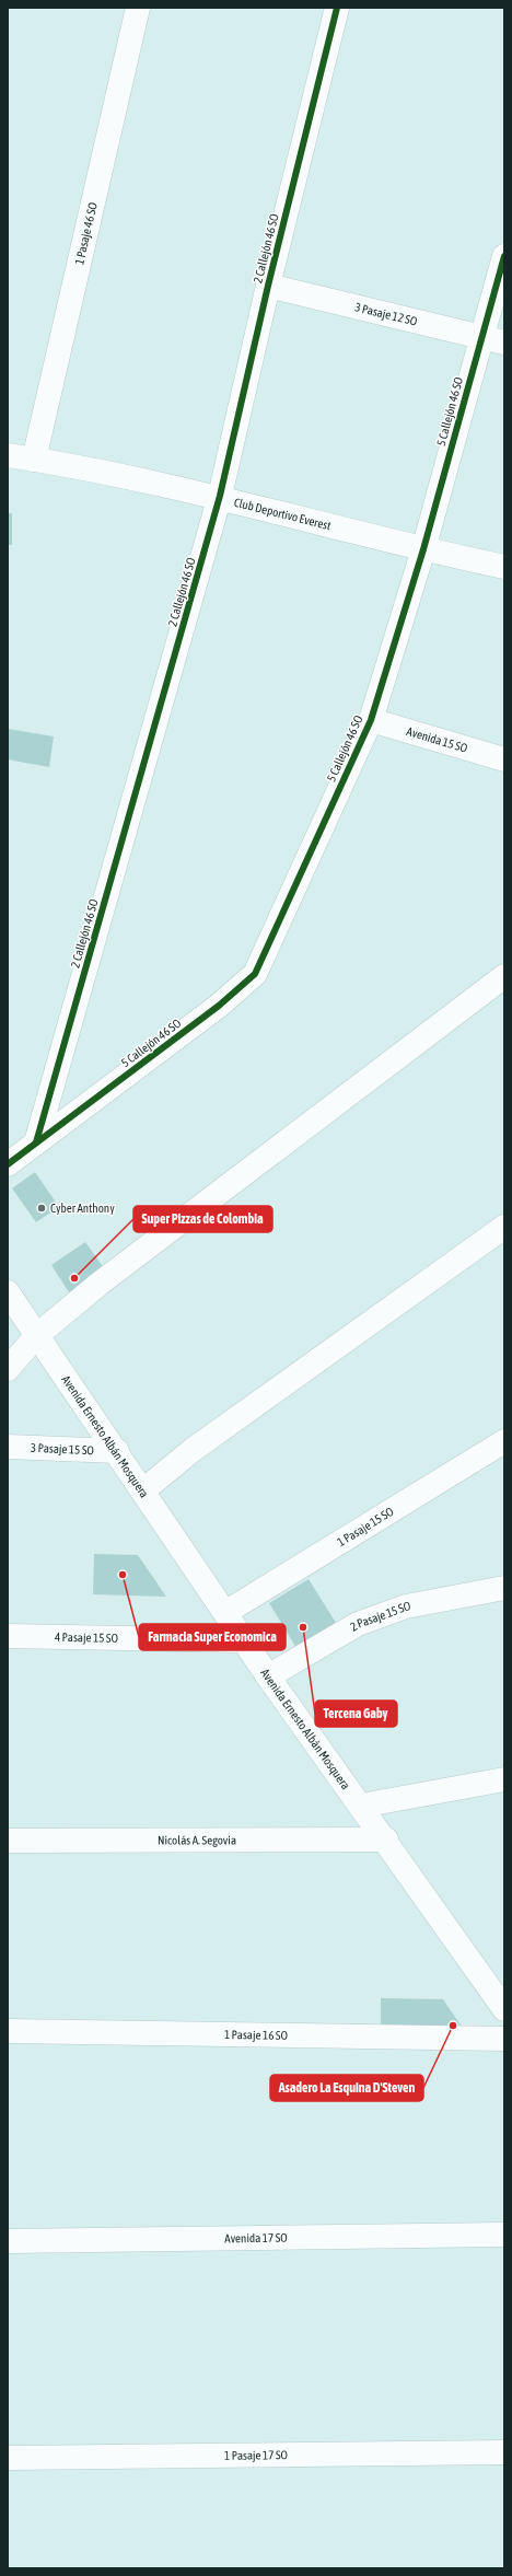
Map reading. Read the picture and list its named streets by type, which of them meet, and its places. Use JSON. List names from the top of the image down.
{
  "streets": {
    "street": [
      "1 Pasaje 46 SO",
      "2 Callejón 46 SO",
      "3 Pasaje 12 SO",
      "5 Callejón 46 SO",
      "Club Deportivo Everest",
      "Avenida 15 SO",
      "Avenida Ernesto Albán Mosquera",
      "3 Pasaje 15 SO",
      "1 Pasaje 15 SO",
      "2 Pasaje 15 SO",
      "4 Pasaje 15 SO",
      "Nicolás A. Segovia",
      "1 Pasaje 16 SO",
      "Avenida 17 SO",
      "1 Pasaje 17 SO"
    ]
  },
  "crossings": [
    ["1 Pasaje 46 SO", "Club Deportivo Everest"],
    ["2 Callejón 46 SO", "3 Pasaje 12 SO"],
    ["2 Callejón 46 SO", "5 Callejón 46 SO"],
    ["2 Callejón 46 SO", "Club Deportivo Everest"],
    ["3 Pasaje 12 SO", "5 Callejón 46 SO"],
    ["5 Callejón 46 SO", "Club Deportivo Everest"],
    ["5 Callejón 46 SO", "Avenida 15 SO"],
    ["Avenida Ernesto Albán Mosquera", "3 Pasaje 15 SO"],
    ["Avenida Ernesto Albán Mosquera", "1 Pasaje 15 SO"],
    ["Avenida Ernesto Albán Mosquera", "2 Pasaje 15 SO"],
    ["Avenida Ernesto Albán Mosquera", "4 Pasaje 15 SO"],
    ["Avenida Ernesto Albán Mosquera", "Nicolás A. Segovia"]
  ],
  "places": [
    "Cyber Anthony",
    "Super Pizzas de Colombia",
    "Farmacia Super Economica",
    "Tercena Gaby",
    "Asadero La Esquina D'Steven"
  ]
}
